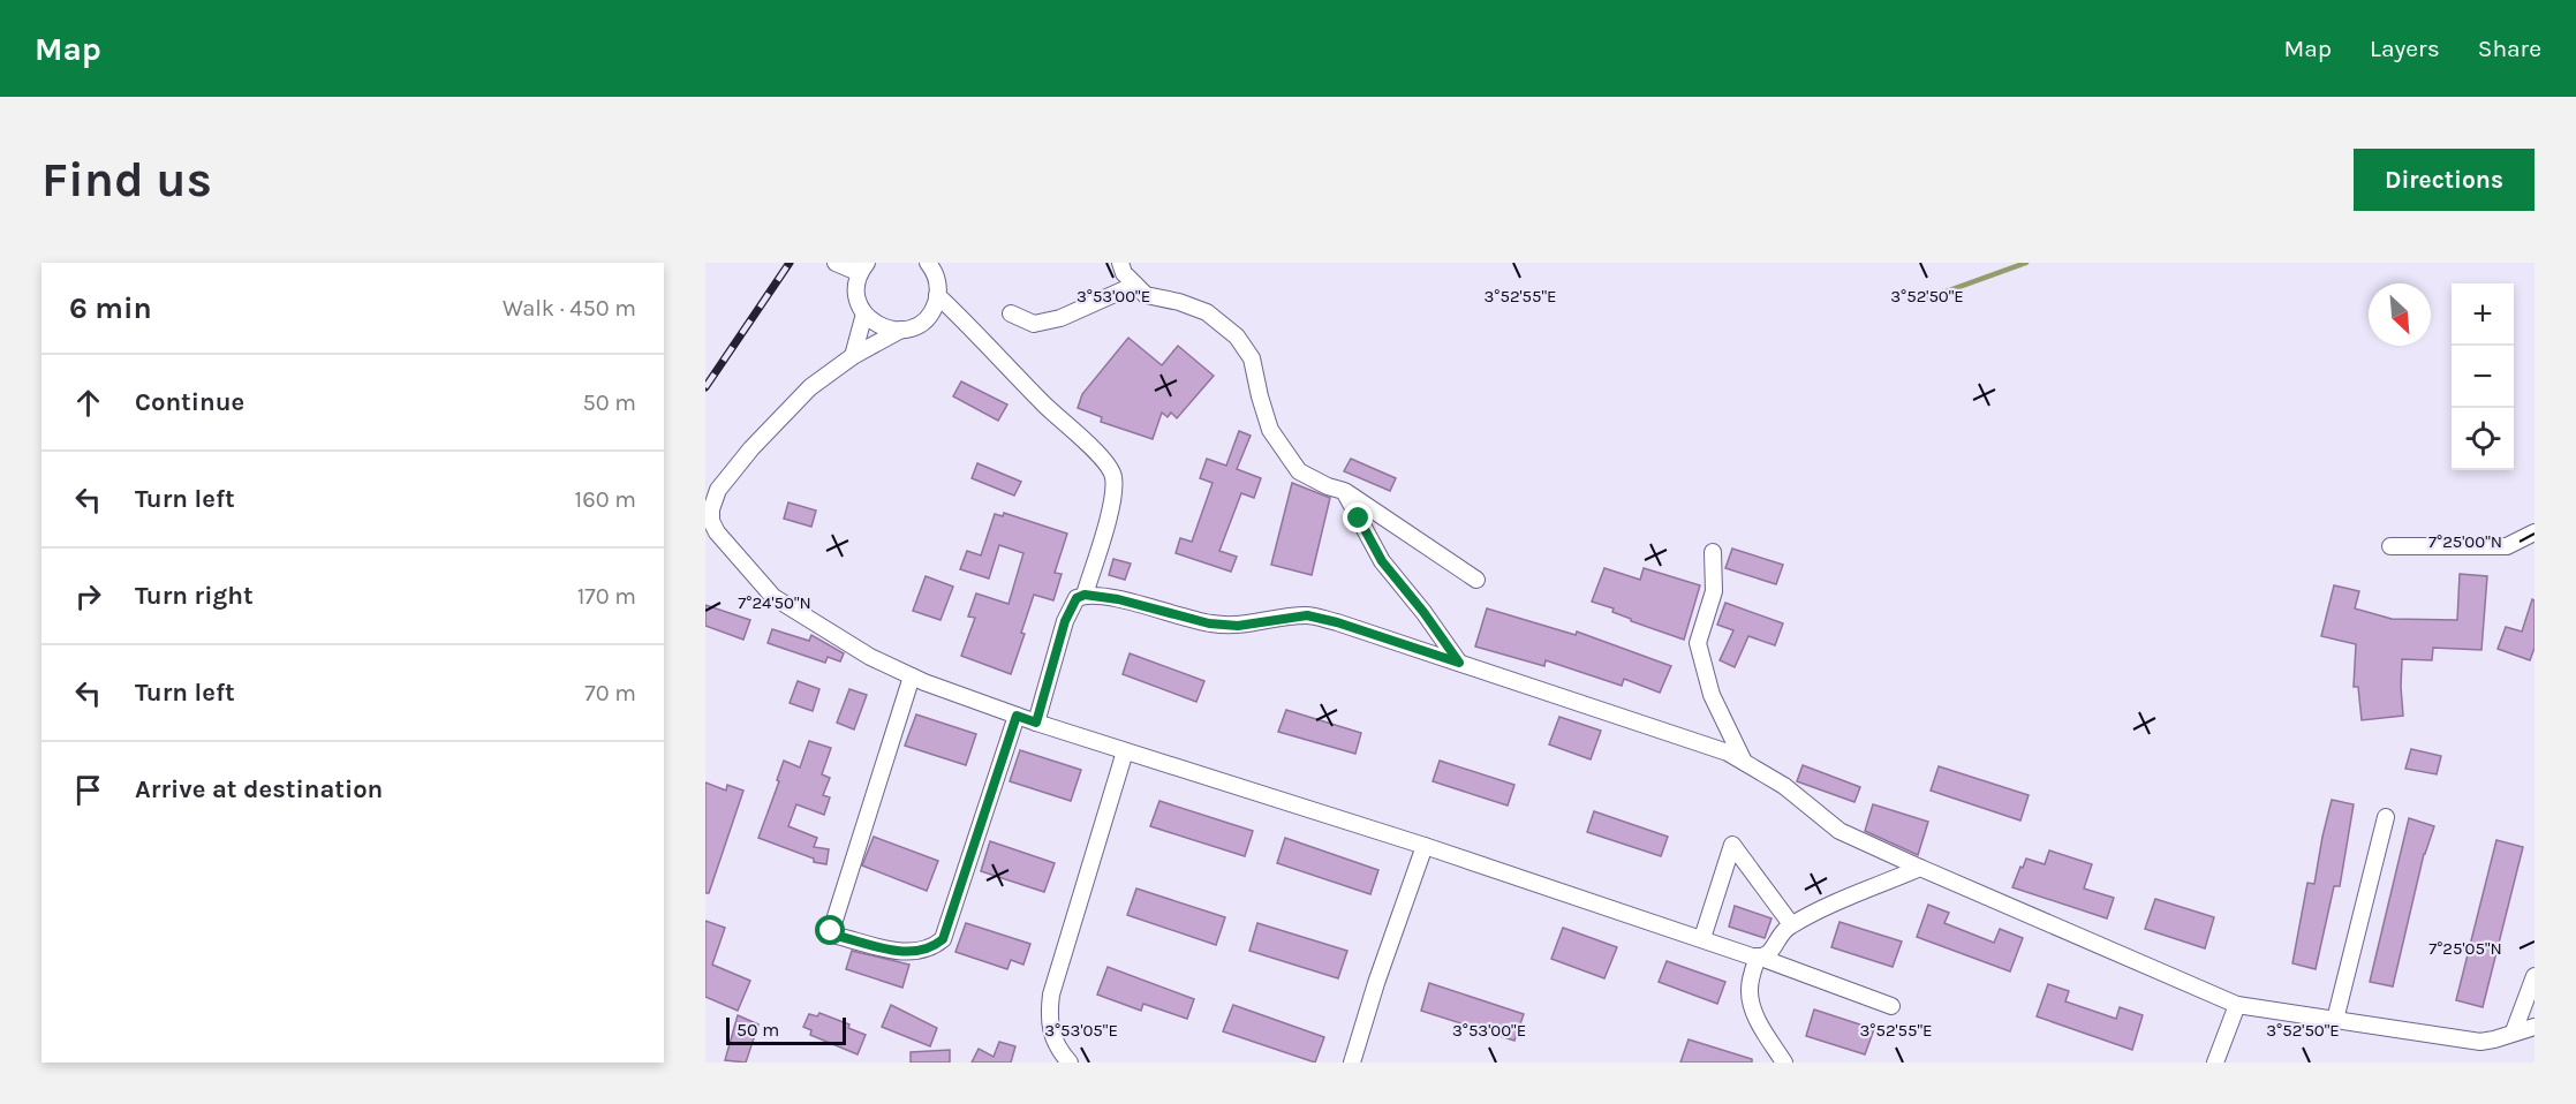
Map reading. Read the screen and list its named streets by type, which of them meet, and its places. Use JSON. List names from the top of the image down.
{
  "scale_bar": "50 m",
  "north": "bottom right",
  "page": {
    "header": "Map",
    "nav": ["Map", "Layers", "Share"],
    "buttons": "Directions",
    "title": "Find us",
    "heading": ["6 min", "Walk · 450 m"],
    "map_buttons": ["+", "−"],
    "list": [
      ["Continue", "50 m"],
      ["Turn left", "160 m"],
      ["Turn right", "170 m"],
      ["Turn left", "70 m"],
      "Arrive at destination"
    ],
    "scale": "50 m"
  },
  "coordinates": [
    "3°53'00\"E",
    "3°52'55\"E",
    "3°52'50\"E",
    "7°25'00\"N",
    "7°24'50\"N",
    "7°25'05\"N",
    "3°53'05\"E"
  ]
}
